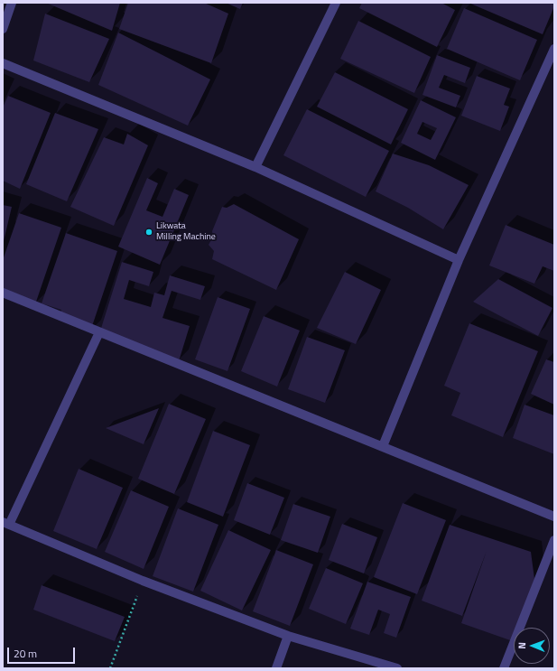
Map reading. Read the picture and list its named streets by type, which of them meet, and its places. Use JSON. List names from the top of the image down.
{
  "places": ["Likwata Milling Machine"],
  "scale_bar": "20 m",
  "north": "left"
}
